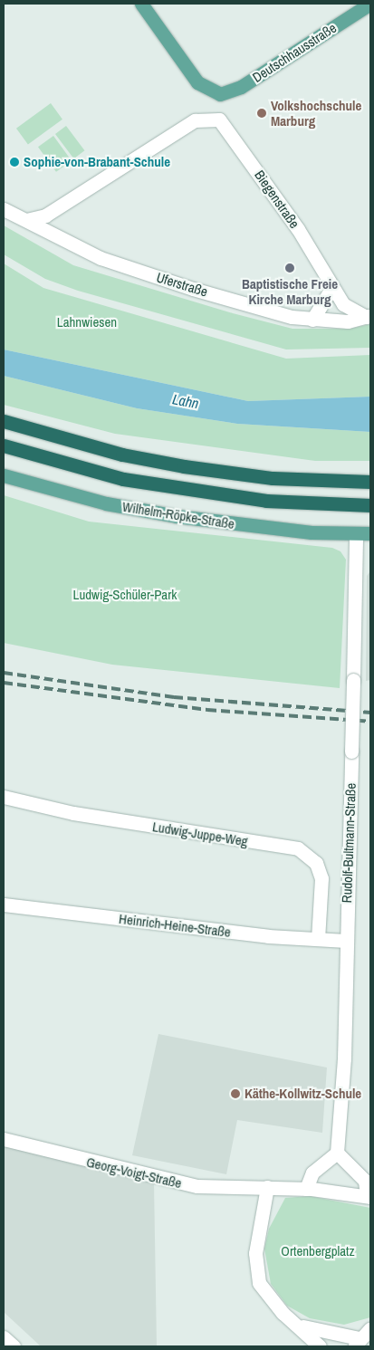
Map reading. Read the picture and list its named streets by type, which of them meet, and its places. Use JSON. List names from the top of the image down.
{
  "streets": {
    "main road": ["Deutschhausstraße", "Wilhelm-Röpke-Straße"],
    "street": [
      "Biegenstraße",
      "Uferstraße",
      "Ludwig-Juppe-Weg",
      "Rudolf-Bultmann-Straße",
      "Heinrich-Heine-Straße",
      "Georg-Voigt-Straße"
    ]
  },
  "crossings": [
    ["Biegenstraße", "Uferstraße"],
    ["Wilhelm-Röpke-Straße", "Rudolf-Bultmann-Straße"],
    ["Ludwig-Juppe-Weg", "Heinrich-Heine-Straße"],
    ["Rudolf-Bultmann-Straße", "Heinrich-Heine-Straße"]
  ],
  "water": ["Lahn"],
  "parks": ["Lahnwiesen", "Ludwig-Schüler-Park", "Ortenbergplatz"],
  "places": [
    "Volkshochschule Marburg",
    "Sophie-von-Brabant-Schule",
    "Baptistische Freie Kirche Marburg",
    "Käthe-Kollwitz-Schule"
  ]
}
